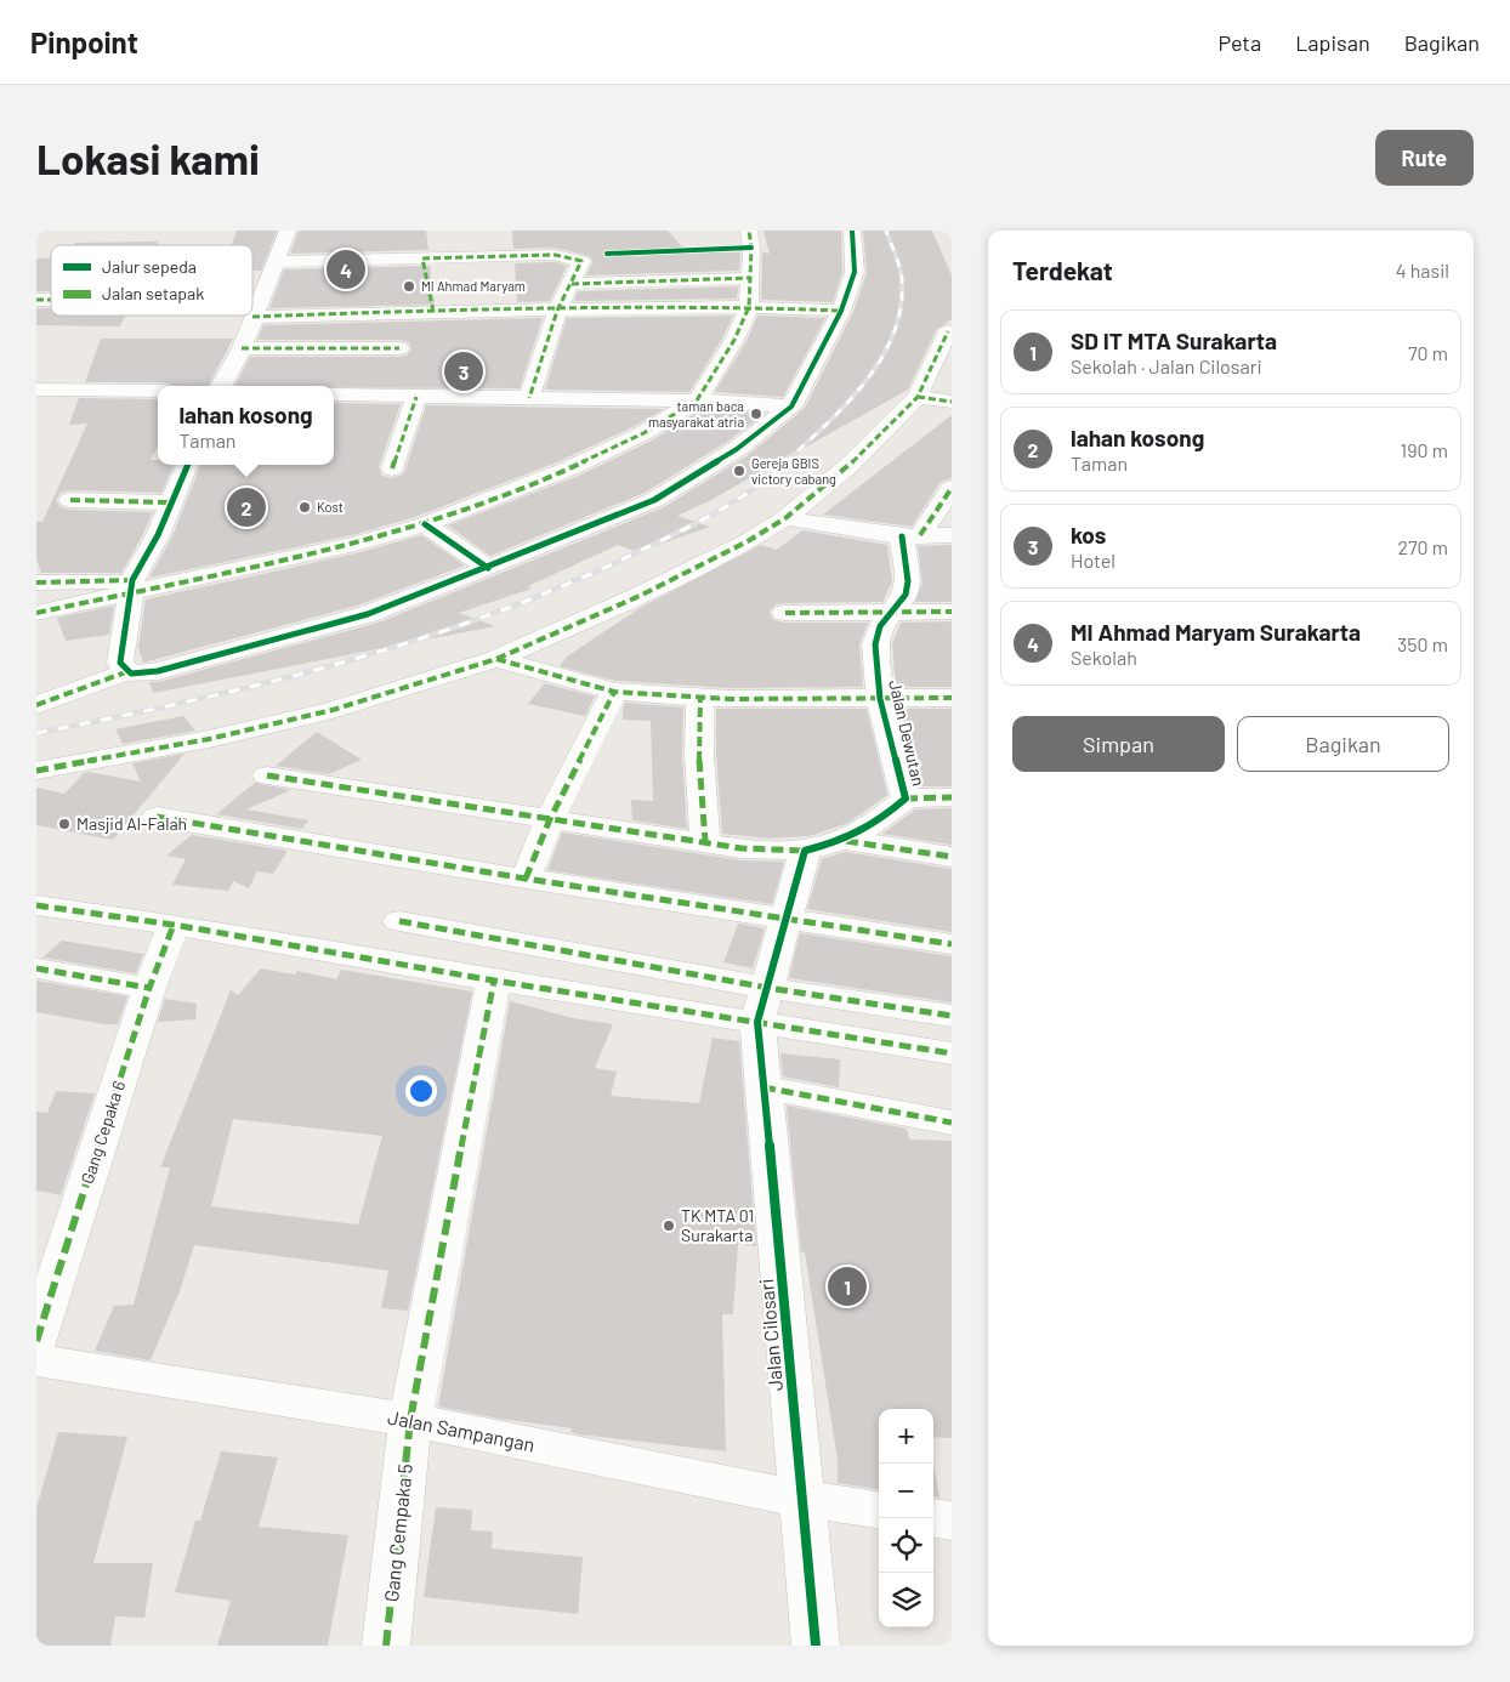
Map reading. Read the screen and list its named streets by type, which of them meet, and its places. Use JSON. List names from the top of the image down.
{
  "streets": {
    "street": [
      "Jalan Dewutan",
      "Gang Cepaka 6",
      "Jalan Cilosari",
      "Jalan Sampangan",
      "Gang Cempaka 5"
    ]
  },
  "crossings": [
    ["Jalan Cilosari", "Jalan Sampangan"],
    ["Jalan Sampangan", "Gang Cempaka 5"]
  ],
  "places": [
    "MI Ahmad Maryam",
    "taman baca masyarakat atria",
    "Gereja GBIS victory cabang",
    "Kost",
    "Masjid Al-Falah",
    "TK MTA 01 Surakarta"
  ],
  "legend": ["Jalur sepeda", "Jalan setapak"],
  "page": {
    "header": "Pinpoint",
    "nav": ["Peta", "Lapisan", "Bagikan"],
    "buttons": [
      "Rute",
      ["Simpan", "Bagikan"]
    ],
    "title": "Lokasi kami",
    "heading": ["Terdekat", "4 hasil"],
    "pins": [
      "4",
      "3",
      "2",
      "1"
    ],
    "list": [
      {
        "mark": "1",
        "name": "SD IT MTA Surakarta",
        "note": "Sekolah · Jalan Cilosari",
        "value": "70 m"
      },
      {
        "mark": "2",
        "name": "lahan kosong",
        "note": "Taman",
        "value": "190 m"
      },
      {
        "mark": "3",
        "name": "kos",
        "note": "Hotel",
        "value": "270 m"
      },
      {
        "mark": "4",
        "name": "MI Ahmad Maryam Surakarta",
        "note": "Sekolah",
        "value": "350 m"
      }
    ],
    "popup": ["lahan kosong", "Taman"],
    "map_buttons": ["+", "−"]
  }
}
